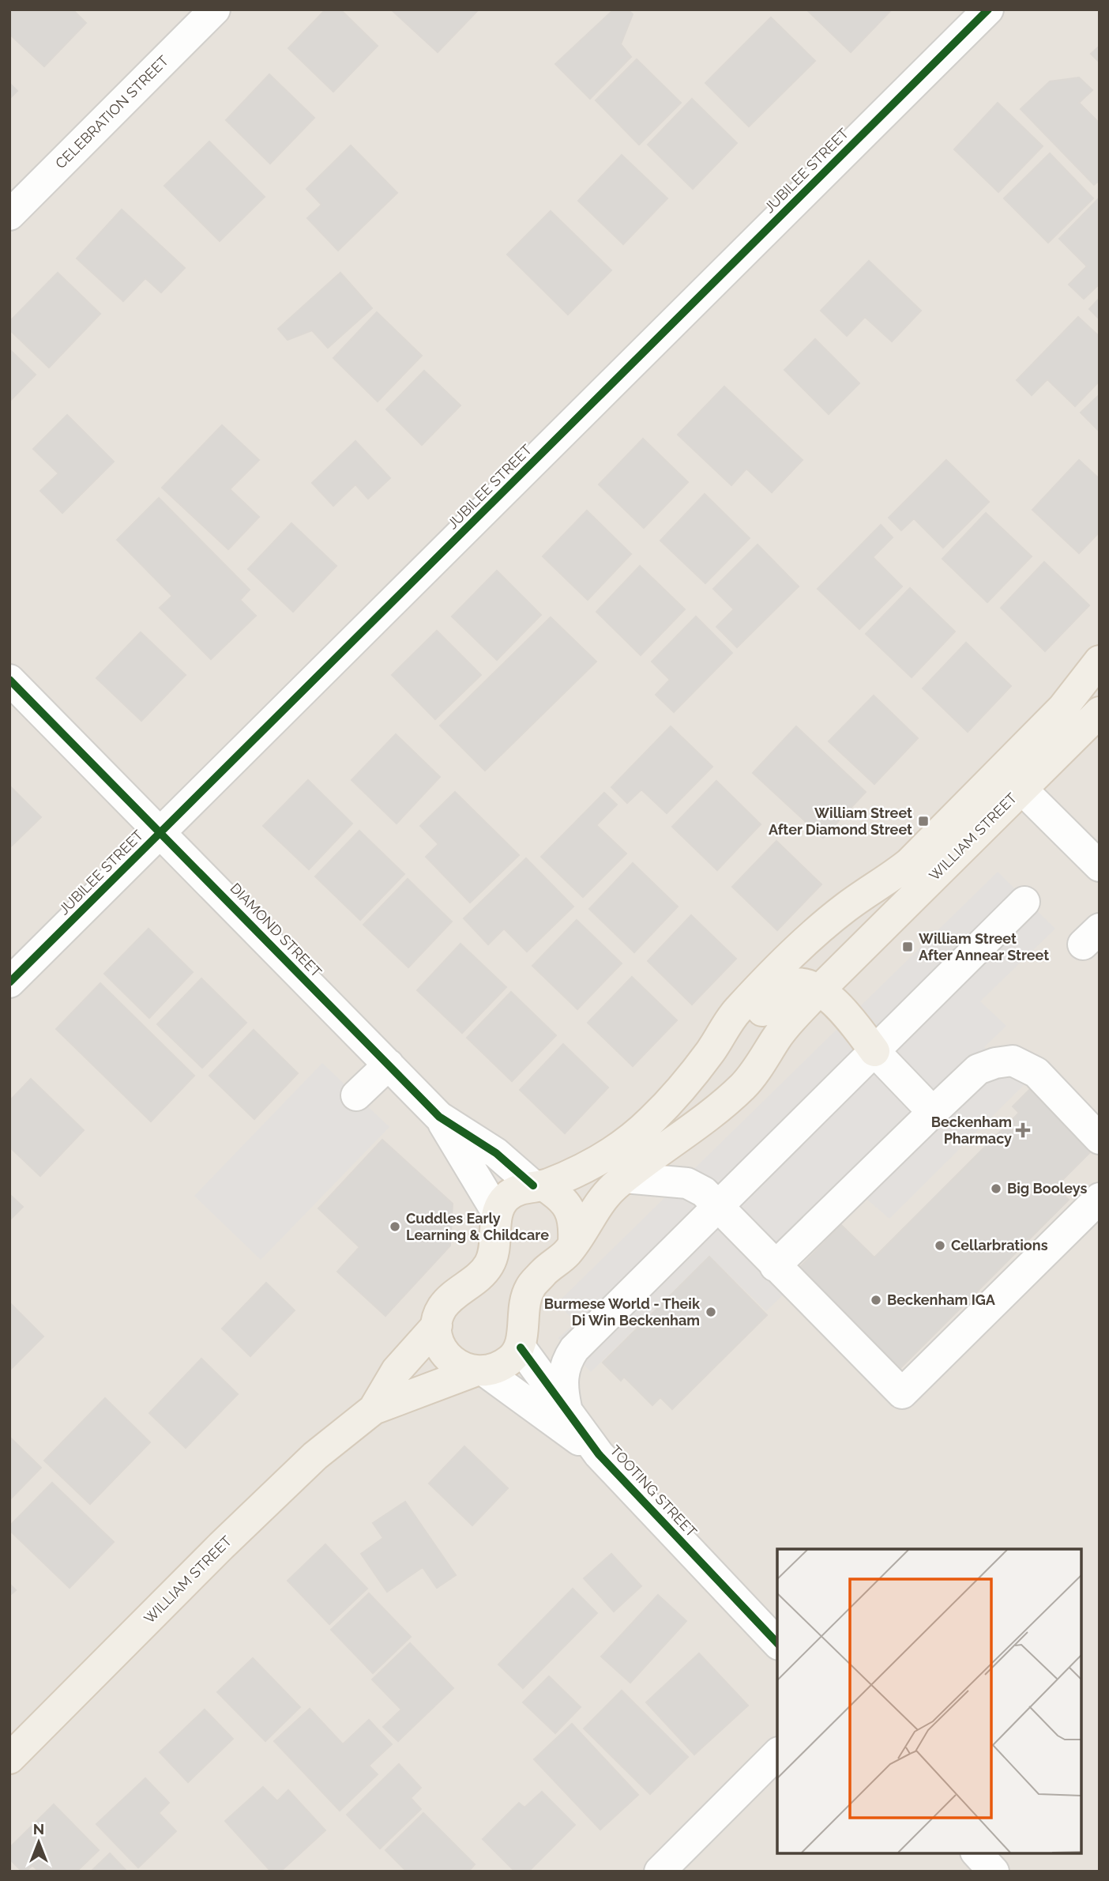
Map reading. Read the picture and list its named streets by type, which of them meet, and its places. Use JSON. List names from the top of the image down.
{
  "streets": {
    "main road": ["WILLIAM STREET"],
    "street": [
      "CELEBRATION STREET",
      "JUBILEE STREET",
      "DIAMOND STREET",
      "TOOTING STREET"
    ]
  },
  "crossings": [
    ["JUBILEE STREET", "DIAMOND STREET"],
    ["WILLIAM STREET", "DIAMOND STREET"],
    ["WILLIAM STREET", "TOOTING STREET"]
  ],
  "places": {
    "transit": ["William Street After Diamond Street", "William Street After Annear Street"],
    "health": ["Beckenham Pharmacy"],
    "other": [
      "Big Booleys",
      "Cuddles Early Learning & Childcare",
      "Cellarbrations",
      "Beckenham IGA",
      "Burmese World - Theik Di Win Beckenham"
    ]
  },
  "north": "top"
}
